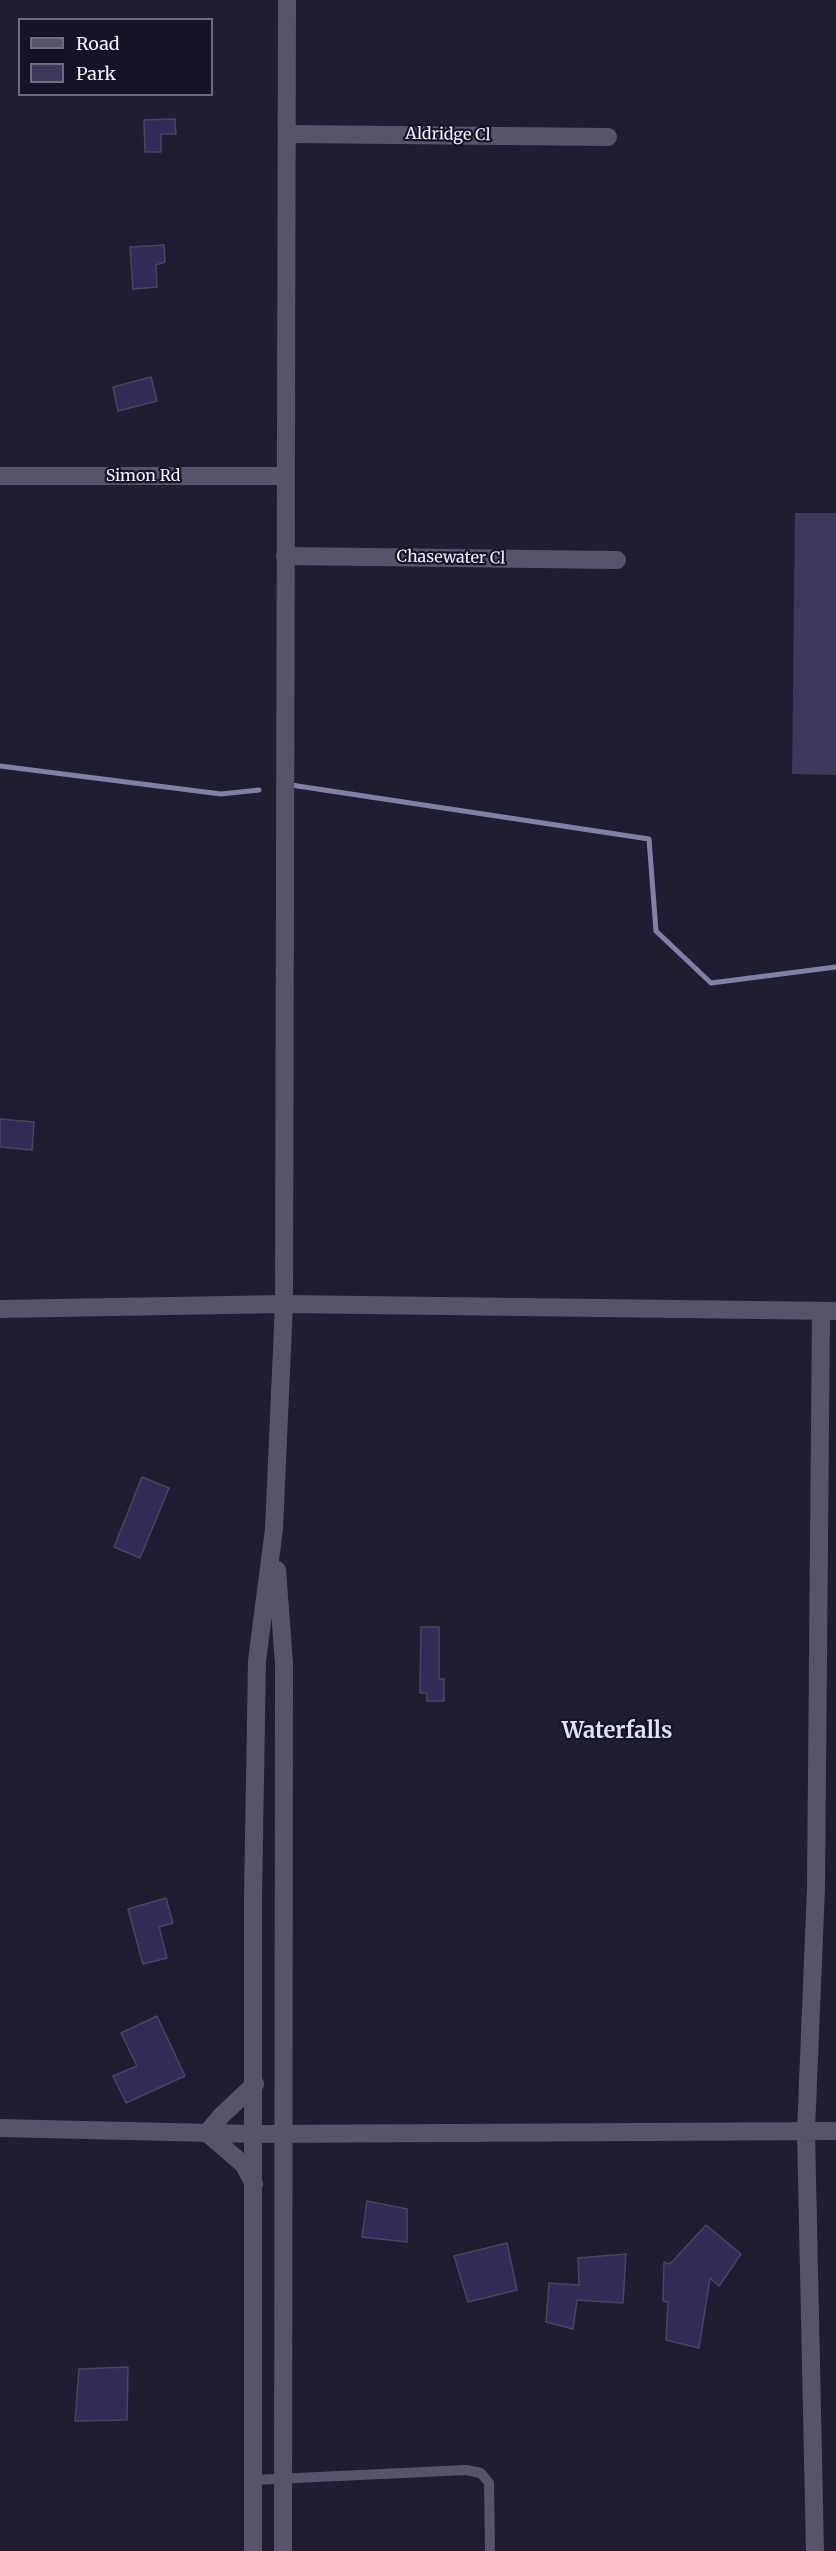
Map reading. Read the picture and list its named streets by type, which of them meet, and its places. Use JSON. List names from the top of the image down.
{
  "streets": {
    "street": ["Aldridge Cl", "Simon Rd", "Chasewater Cl"]
  },
  "districts": ["Waterfalls"],
  "legend": ["Road", "Park"]
}
